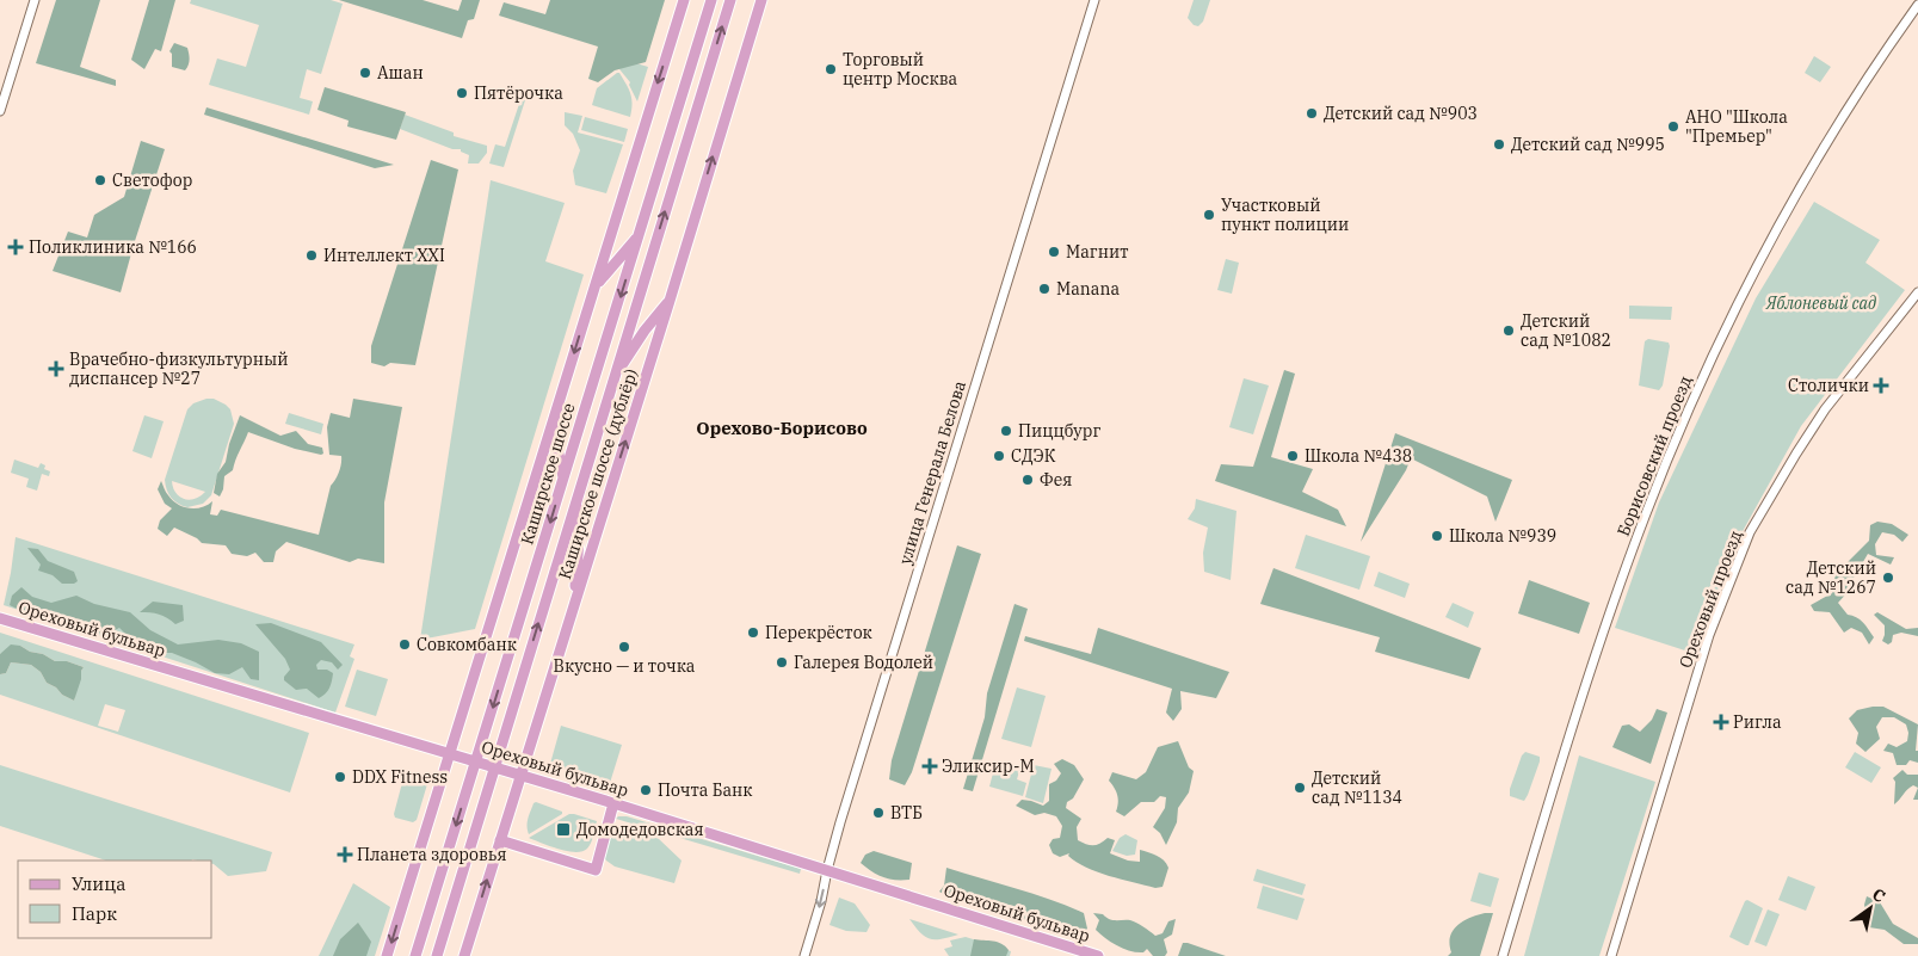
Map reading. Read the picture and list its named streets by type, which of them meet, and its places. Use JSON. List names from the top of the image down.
{
  "streets": {
    "main road": ["Каширское шоссе", "Каширское шоссе (дублёр)", "Ореховый бульвар"],
    "street": ["Борисовский проезд", "улица Генерала Белова", "Ореховый проезд"]
  },
  "crossings": [
    ["улица Генерала Белова", "Ореховый бульвар"],
    ["Каширское шоссе", "Ореховый бульвар"],
    ["Каширское шоссе (дублёр)", "Ореховый бульвар"]
  ],
  "districts": ["Орехово-Борисово"],
  "parks": ["Яблоневый сад"],
  "places": {
    "other": [
      "Торговый центр Москва",
      "Ашан",
      "Пятёрочка",
      "Детский сад №903",
      "АНО \"Школа \"Премьер\"",
      "Детский сад №995",
      "Светофор",
      "Участковый пункт полиции",
      "Магнит",
      "Интеллект XXI",
      "Manana",
      "Детский сад №1082",
      "Пиццбург",
      "СДЭК",
      "Школа №438",
      "Фея",
      "Школа №939",
      "Детский сад №1267",
      "Перекрёсток",
      "Совкомбанк",
      "Вкусно — и точка",
      "Галерея Водолей",
      "DDX Fitness",
      "Детский сад №1134",
      "Почта Банк",
      "ВТБ"
    ],
    "health": [
      "Поликлиника №166",
      "Врачебно-физкультурный диспансер №27",
      "Столички",
      "Ригла",
      "Эликсир-М",
      "Планета здоровья"
    ],
    "transit": ["Домодедовская"]
  },
  "legend": ["Улица", "Парк"],
  "north": "top right"
}
